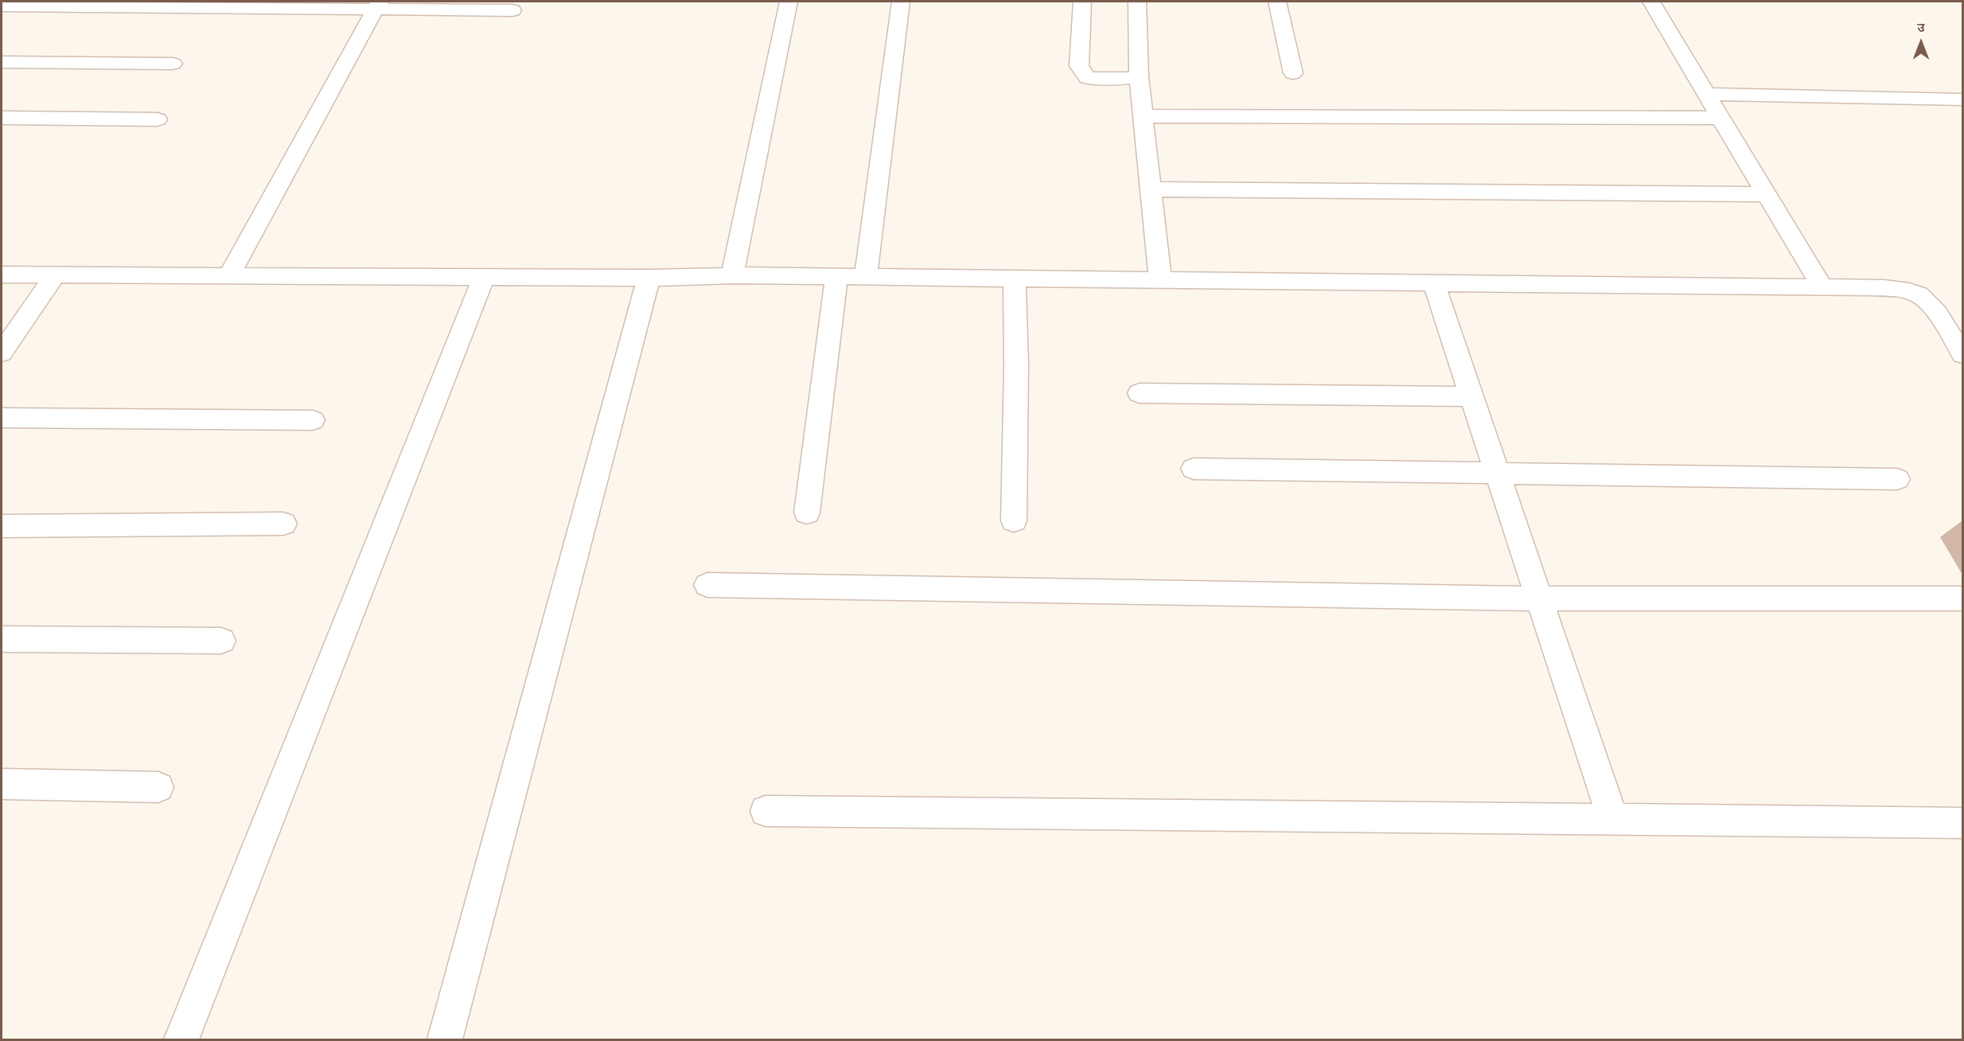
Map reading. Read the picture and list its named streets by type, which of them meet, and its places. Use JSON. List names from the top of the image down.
{
  "north": "top"
}
